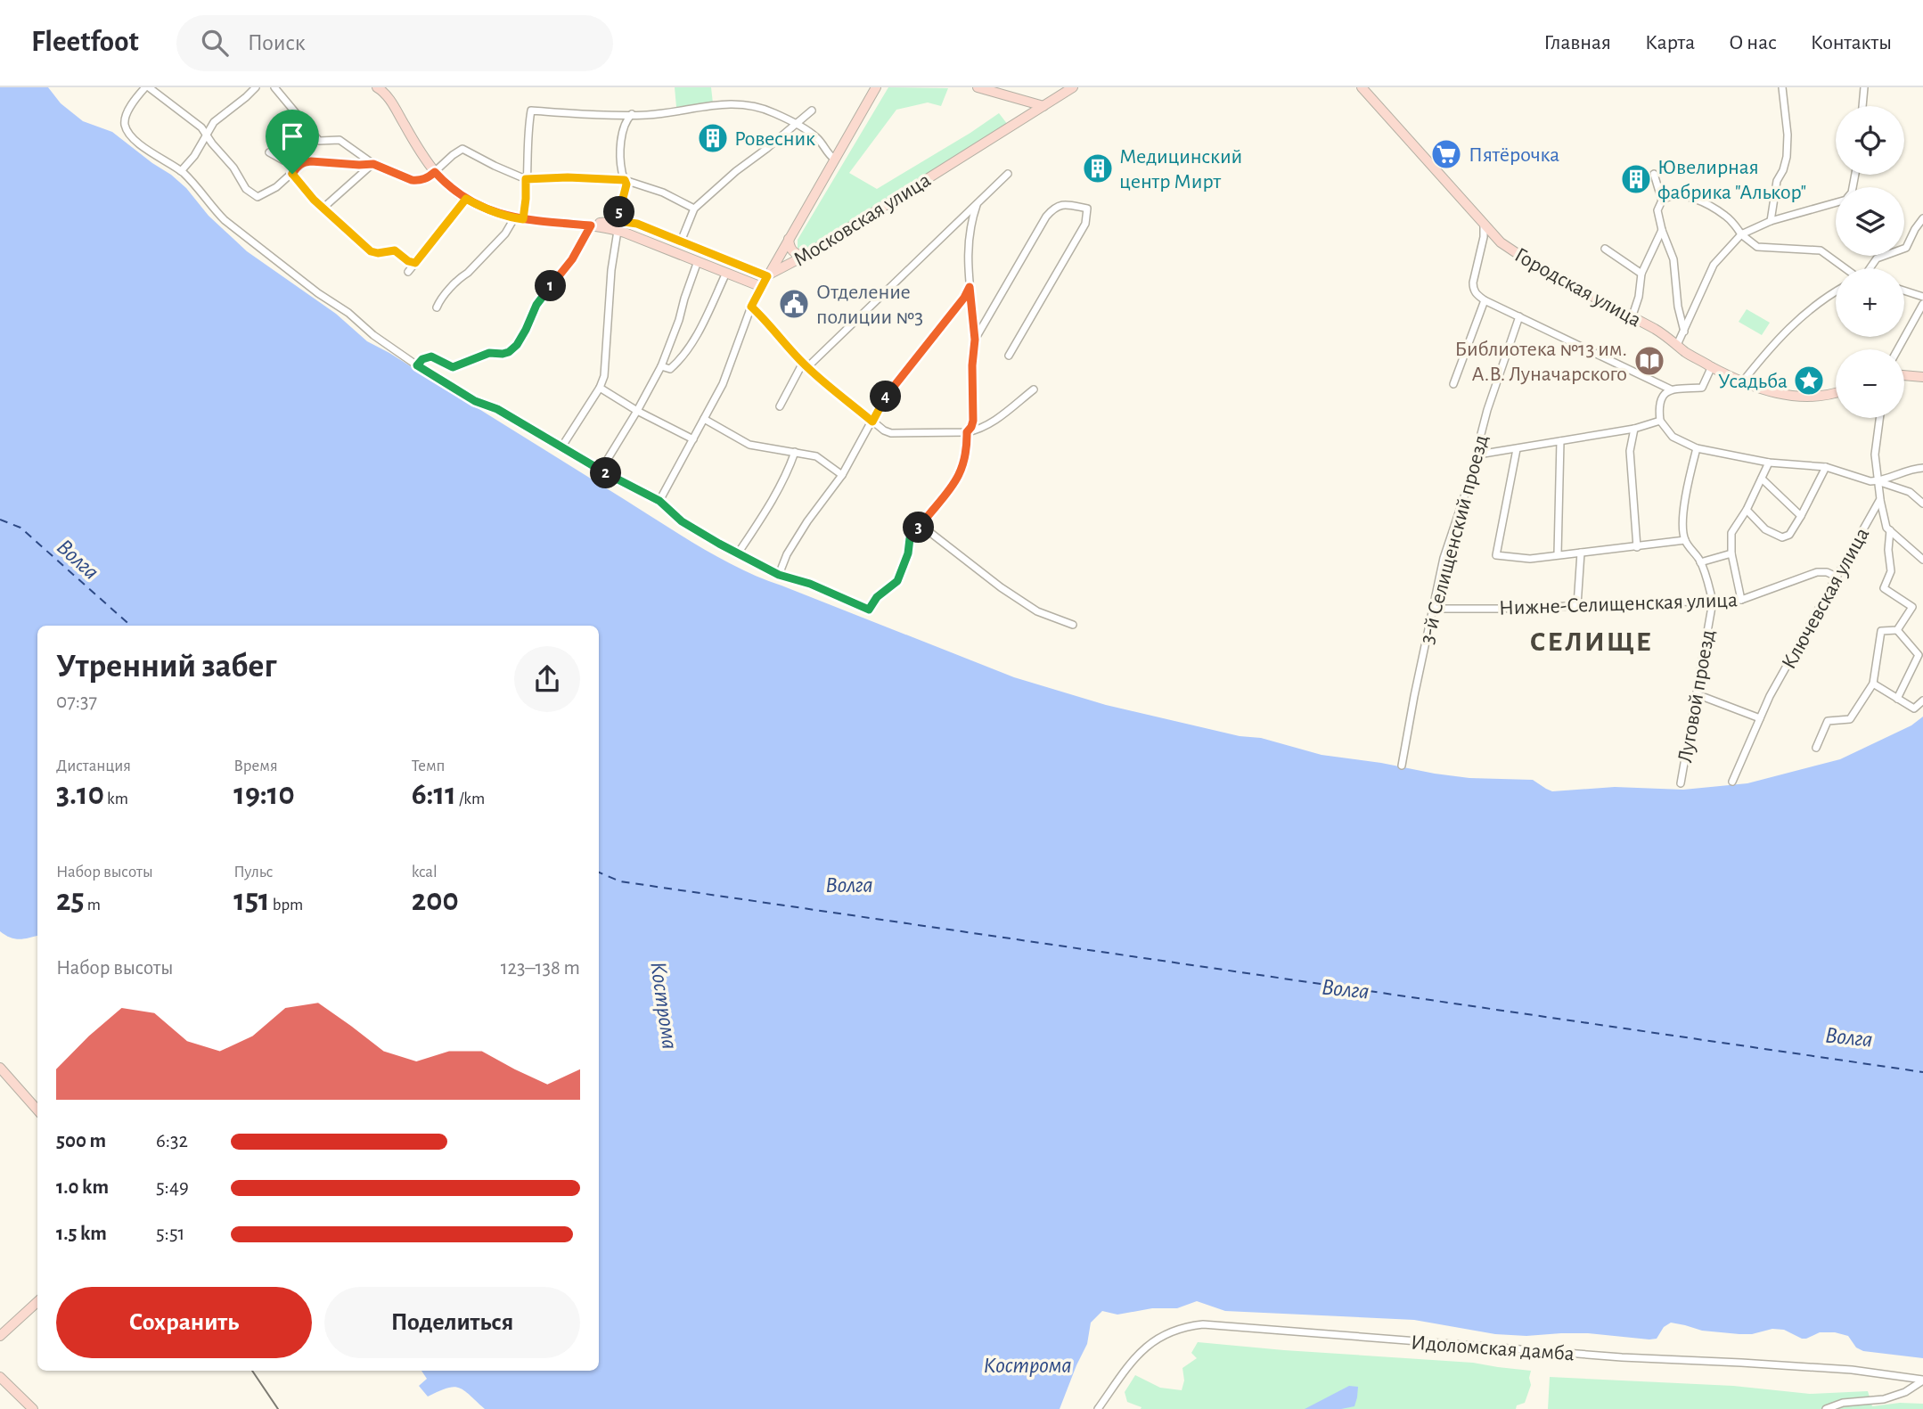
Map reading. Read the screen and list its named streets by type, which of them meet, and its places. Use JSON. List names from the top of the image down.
{
  "streets": {
    "street": [
      "Московская улица",
      "Городская улица",
      "3-й Селищенский проезд",
      "Ключевская улица",
      "Нижне-Селищенская улица",
      "Луговой проезд",
      "Идоломская дамба"
    ]
  },
  "crossings": [
    ["3-й Селищенский проезд", "Нижне-Селищенская улица"],
    ["Ключевская улица", "Нижне-Селищенская улица"],
    ["Нижне-Селищенская улица", "Луговой проезд"]
  ],
  "districts": ["СЕЛИЩЕ"],
  "water": ["Волга", "Кострома"],
  "places": {
    "building": ["Ровесник", "Медицинский центр Мирт", "Ювелирная фабрика \"Алькор\""],
    "supermarket": ["Пятёрочка"],
    "public building": ["Отделение полиции №3"],
    "library": ["Библиотека №13 им. А.В. Луначарского"],
    "place": ["Усадьба"]
  },
  "page": {
    "header": "Fleetfoot",
    "search": "Поиск",
    "nav": [
      "Главная",
      "Карта",
      "О нас",
      "Контакты"
    ],
    "map_buttons": ["+", "−"],
    "pins": [
      "5",
      "1",
      "4",
      "2",
      "3"
    ],
    "heading": ["Утренний забег", "07:37"],
    "stats": [
      ["Дистанция", "3.10 km"],
      ["Время", "19:10"],
      ["Темп", "6:11 /km"],
      ["Набор высоты", "25 m"],
      ["Пульс", "151 bpm"],
      ["kcal", "200"]
    ],
    "chart": ["Набор высоты", "123–138 m"],
    "list": [
      {
        "name": "500 m",
        "note": "6:32"
      },
      {
        "name": "1.0 km",
        "note": "5:49"
      },
      {
        "name": "1.5 km",
        "note": "5:51"
      }
    ],
    "buttons": ["Сохранить", "Поделиться"]
  }
}
